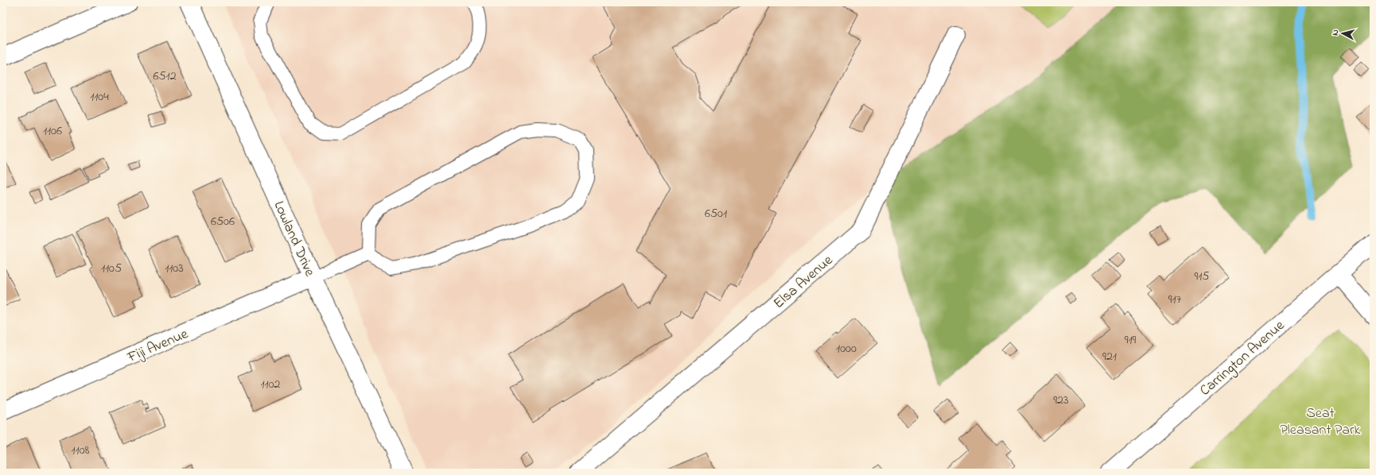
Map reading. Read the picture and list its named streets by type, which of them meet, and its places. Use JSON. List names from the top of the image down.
{
  "streets": {
    "street": [
      "Lowland Drive",
      "Elsa Avenue",
      "Fiji Avenue",
      "Carrington Avenue"
    ]
  },
  "crossings": [
    ["Lowland Drive", "Fiji Avenue"]
  ],
  "parks": ["Seat Pleasant Park"],
  "house_numbers": [
    "6512",
    "1104",
    "1106",
    "6501",
    "6506",
    "1105",
    "1103",
    "915",
    "917",
    "919",
    "1000",
    "921",
    "1102",
    "923",
    "1108"
  ],
  "north": "left"
}
